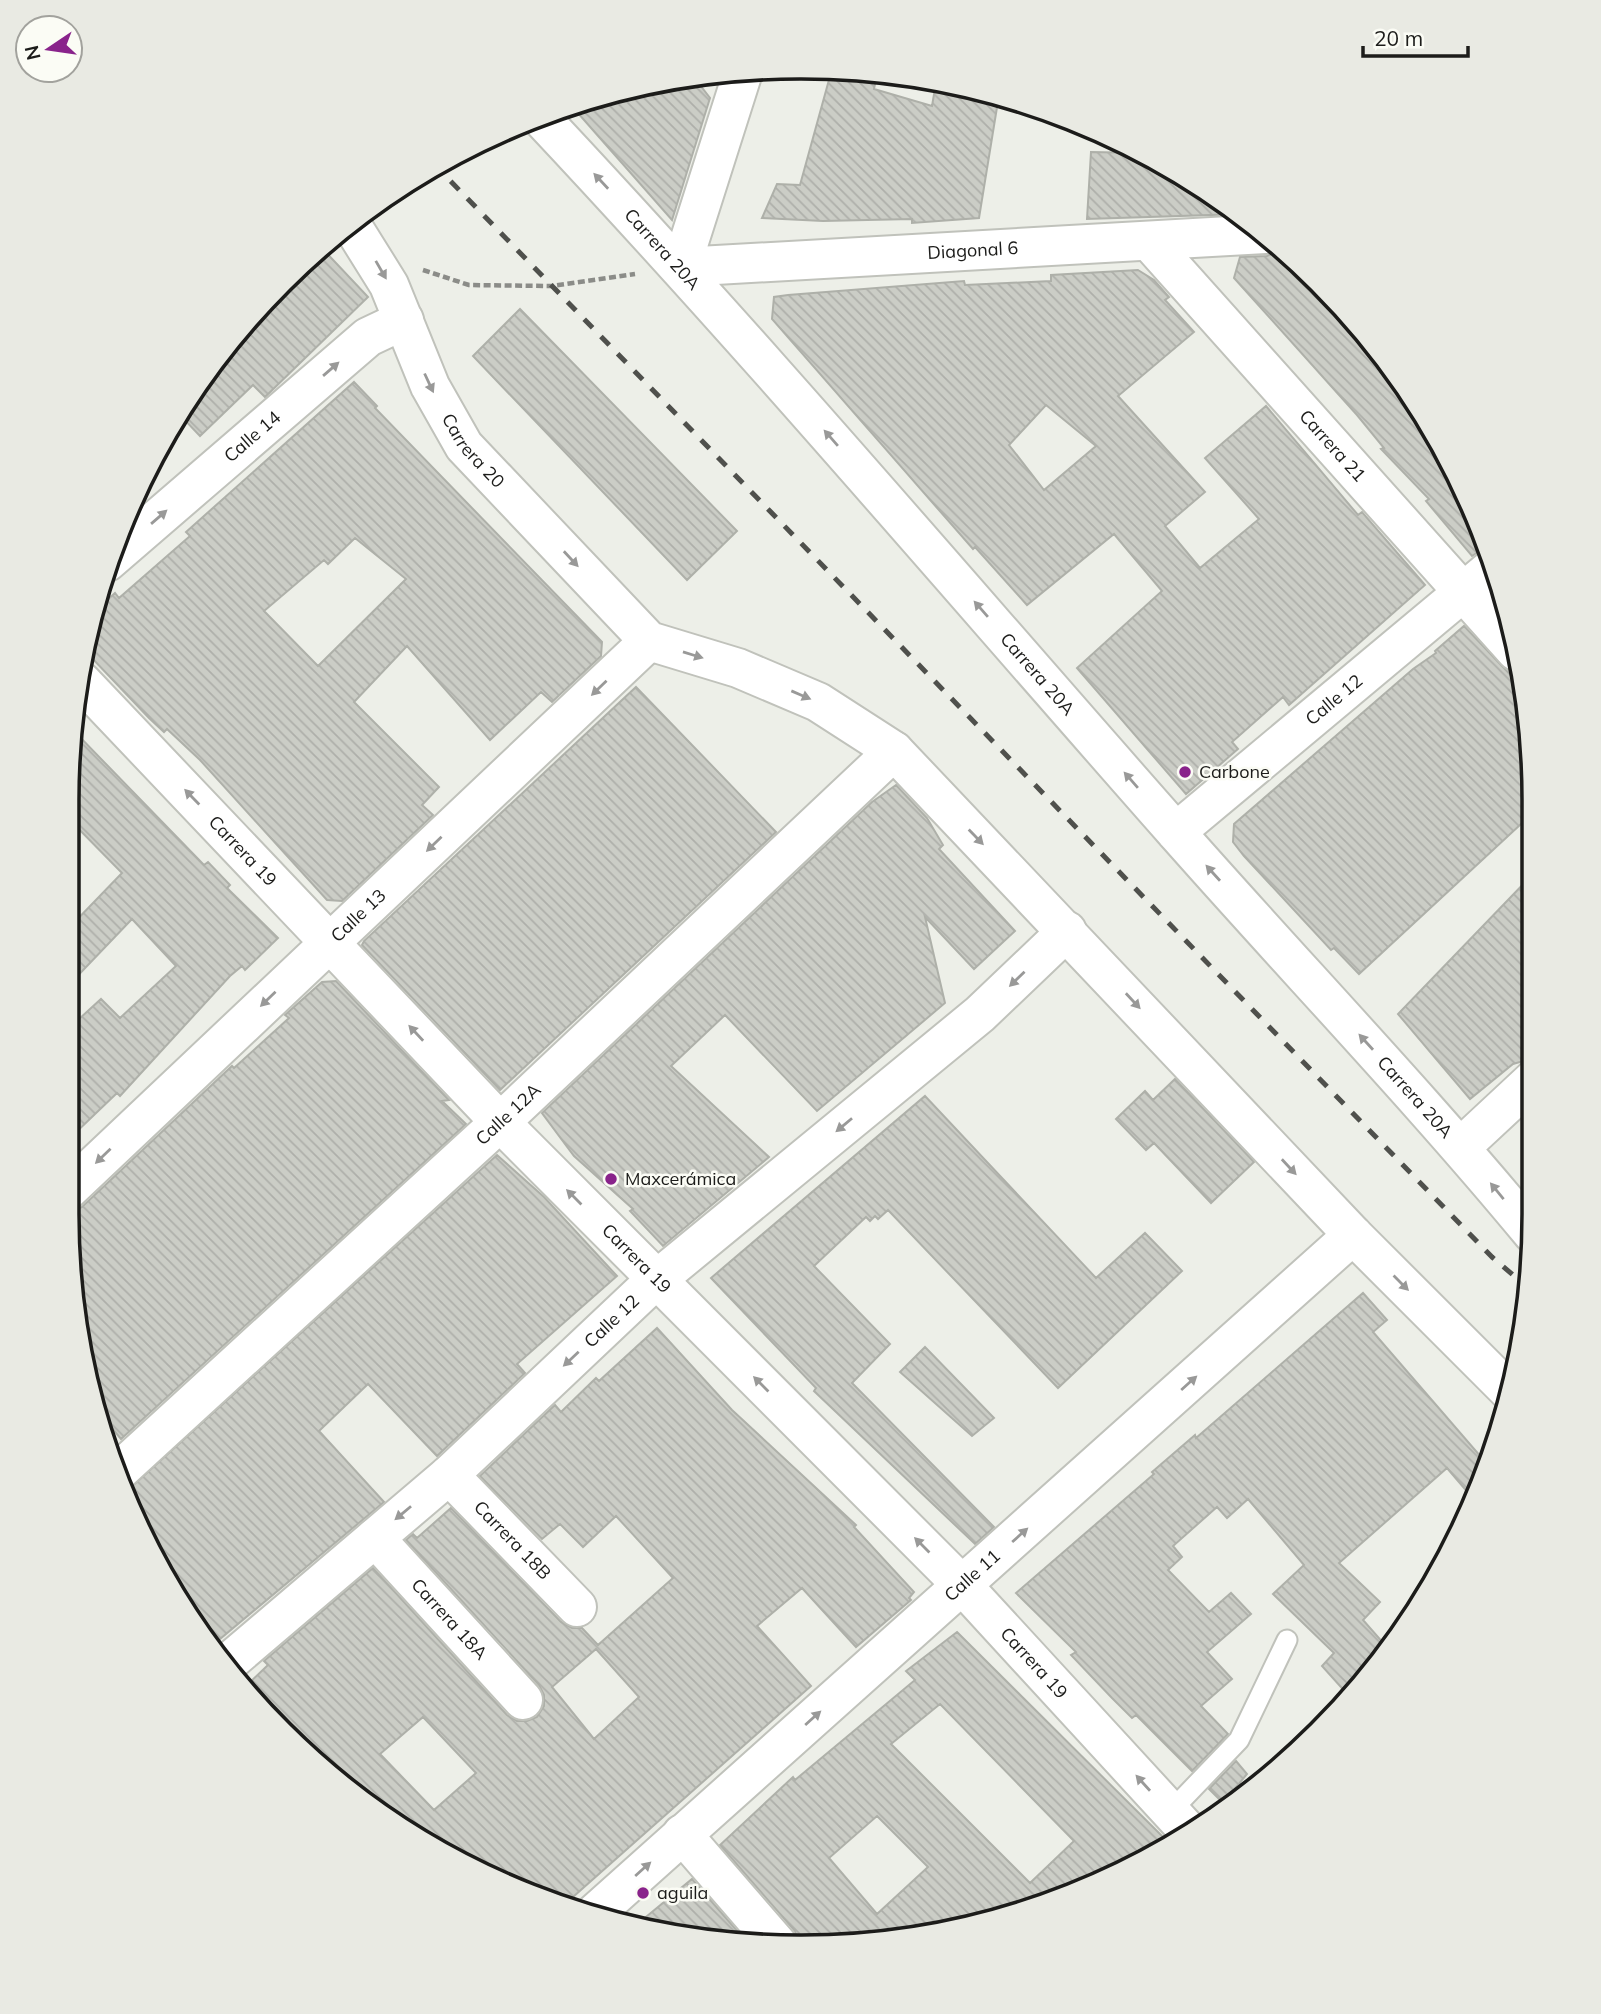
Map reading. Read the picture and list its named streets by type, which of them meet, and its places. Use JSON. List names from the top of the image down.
{
  "streets": {
    "street": [
      "Carrera 20A",
      "Diagonal 6",
      "Calle 14",
      "Carrera 21",
      "Carrera 20",
      "Calle 12",
      "Carrera 19",
      "Calle 13",
      "Calle 12A",
      "Carrera 18B",
      "Calle 11",
      "Carrera 18A"
    ]
  },
  "crossings": [
    ["Carrera 20A", "Diagonal 6"],
    ["Carrera 20A", "Calle 12"],
    ["Diagonal 6", "Carrera 21"],
    ["Calle 14", "Carrera 20"],
    ["Carrera 21", "Calle 12"],
    ["Carrera 20", "Calle 13"],
    ["Calle 12", "Carrera 19"],
    ["Calle 12", "Carrera 18B"],
    ["Calle 12", "Carrera 18A"],
    ["Carrera 19", "Calle 13"],
    ["Carrera 19", "Calle 12A"],
    ["Carrera 19", "Calle 11"]
  ],
  "one_way": [
    "Calle 14",
    "Carrera 20",
    "Calle 12",
    "Carrera 19",
    "Calle 13",
    "Calle 11"
  ],
  "places": ["Carbone", "Maxcerámica", "aguila"],
  "scale_bar": "20 m",
  "north": "left"
}
